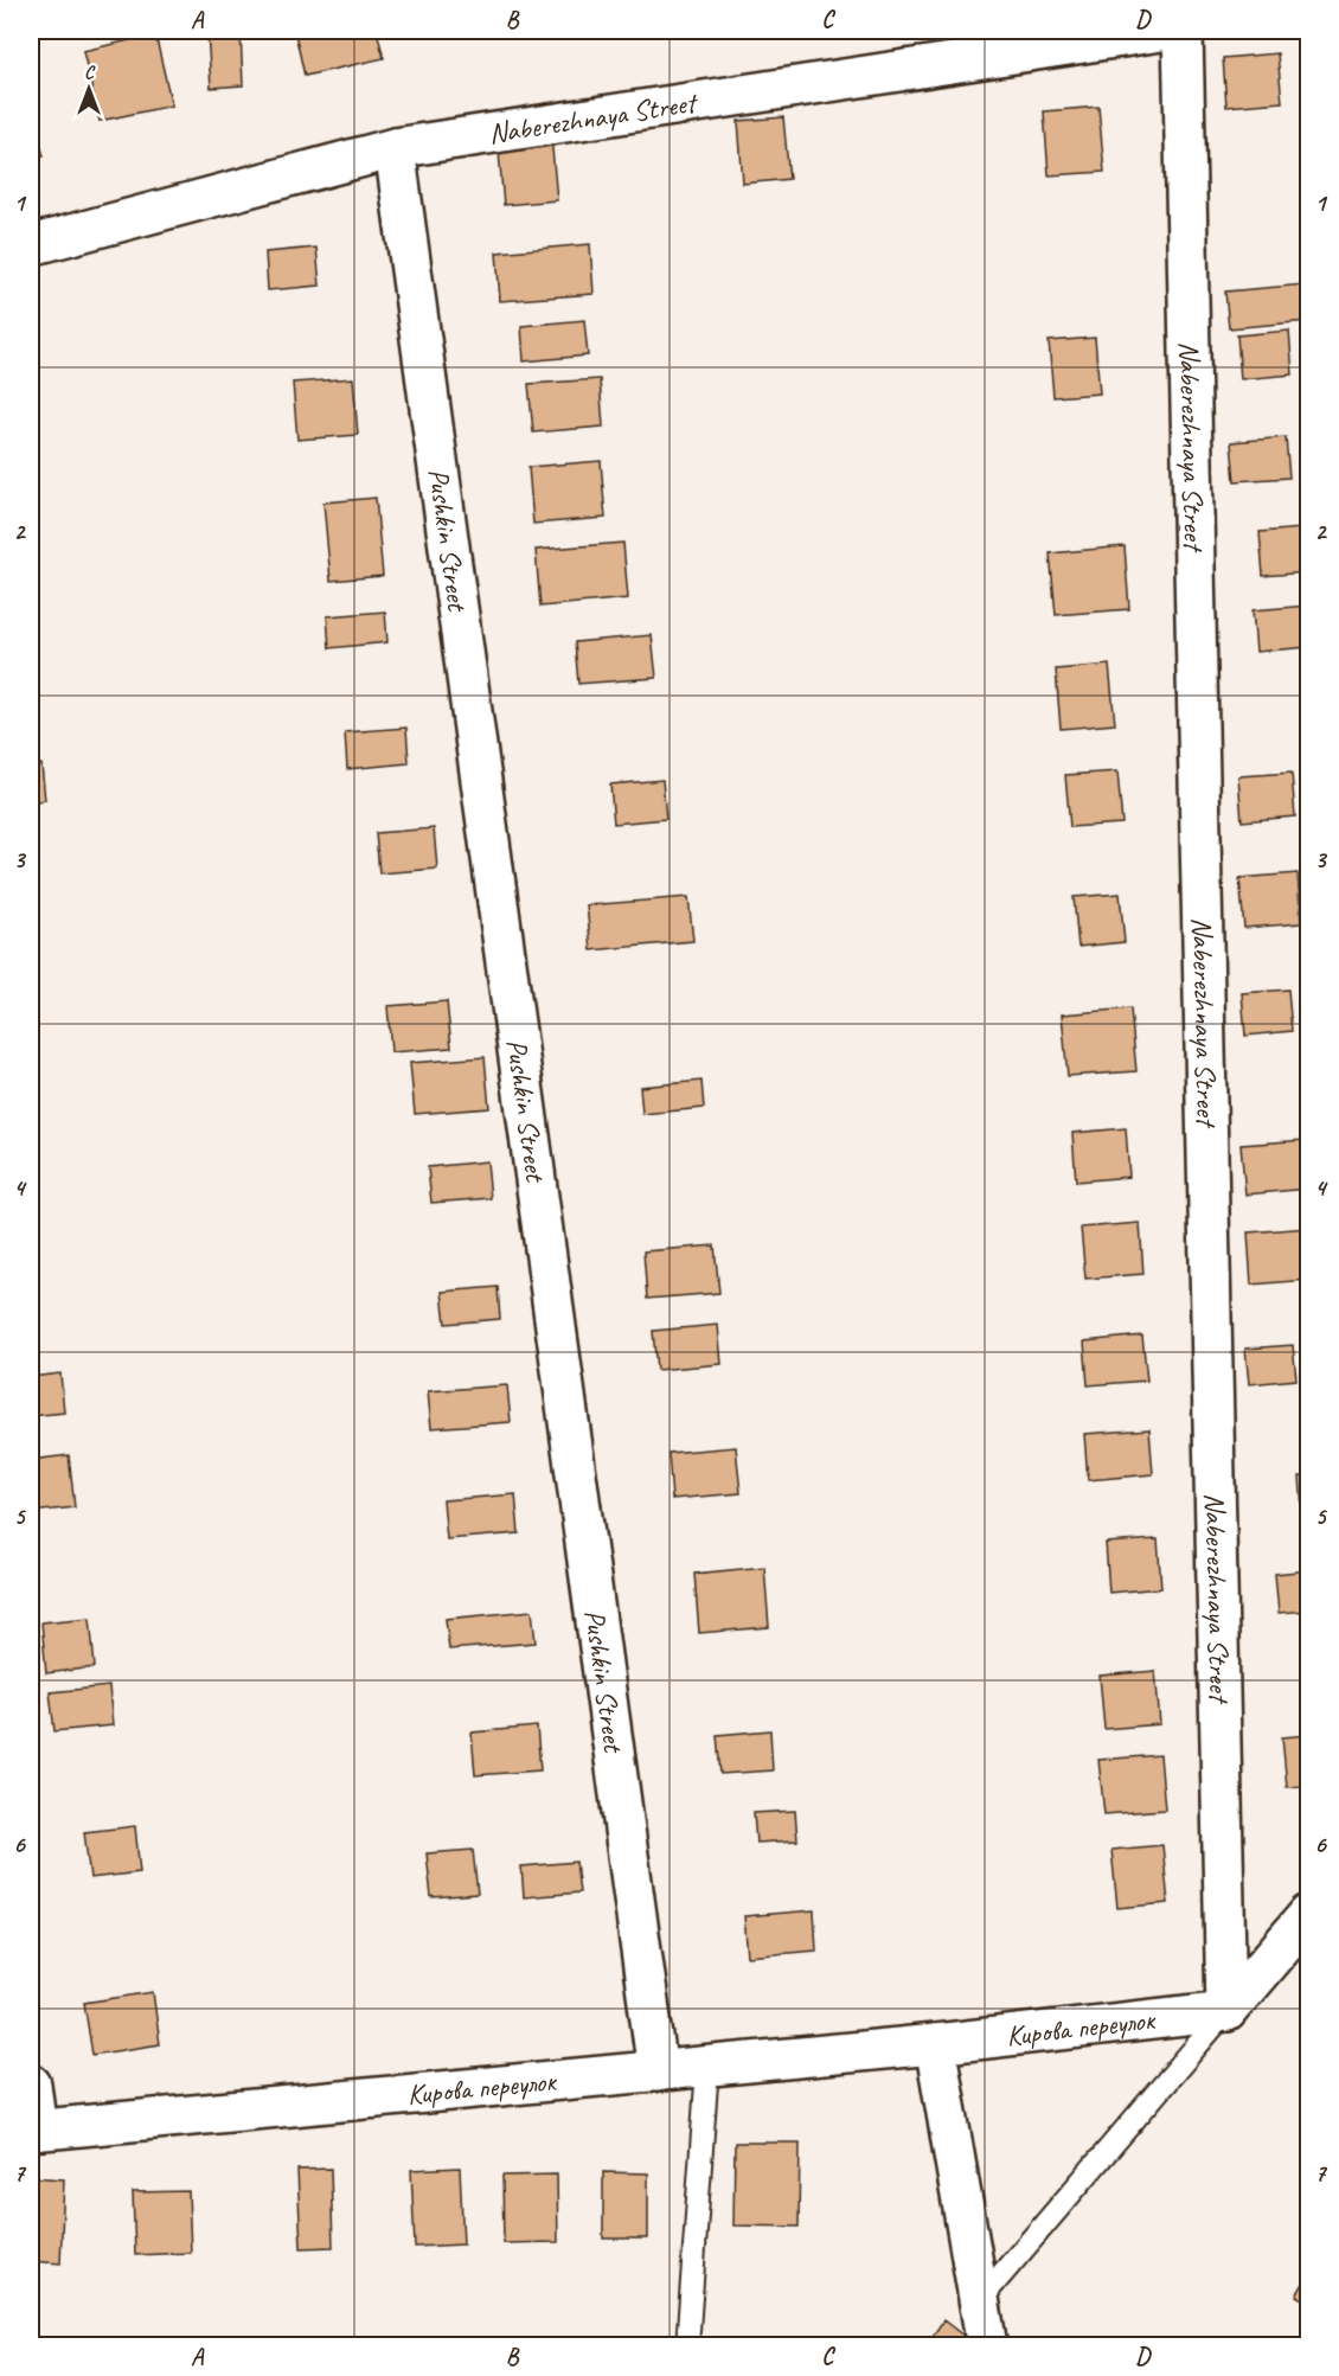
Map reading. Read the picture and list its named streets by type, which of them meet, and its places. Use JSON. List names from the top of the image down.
{
  "streets": {
    "street": ["Naberezhnaya Street", "Pushkin Street", "Кирова переулок"]
  },
  "crossings": [
    ["Naberezhnaya Street", "Pushkin Street"],
    ["Naberezhnaya Street", "Кирова переулок"],
    ["Pushkin Street", "Кирова переулок"]
  ],
  "north": "top",
  "grid": {
    "columns": [
      "A",
      "B",
      "C",
      "D"
    ],
    "rows": [
      "1",
      "2",
      "3",
      "4",
      "5",
      "6",
      "7"
    ]
  }
}
